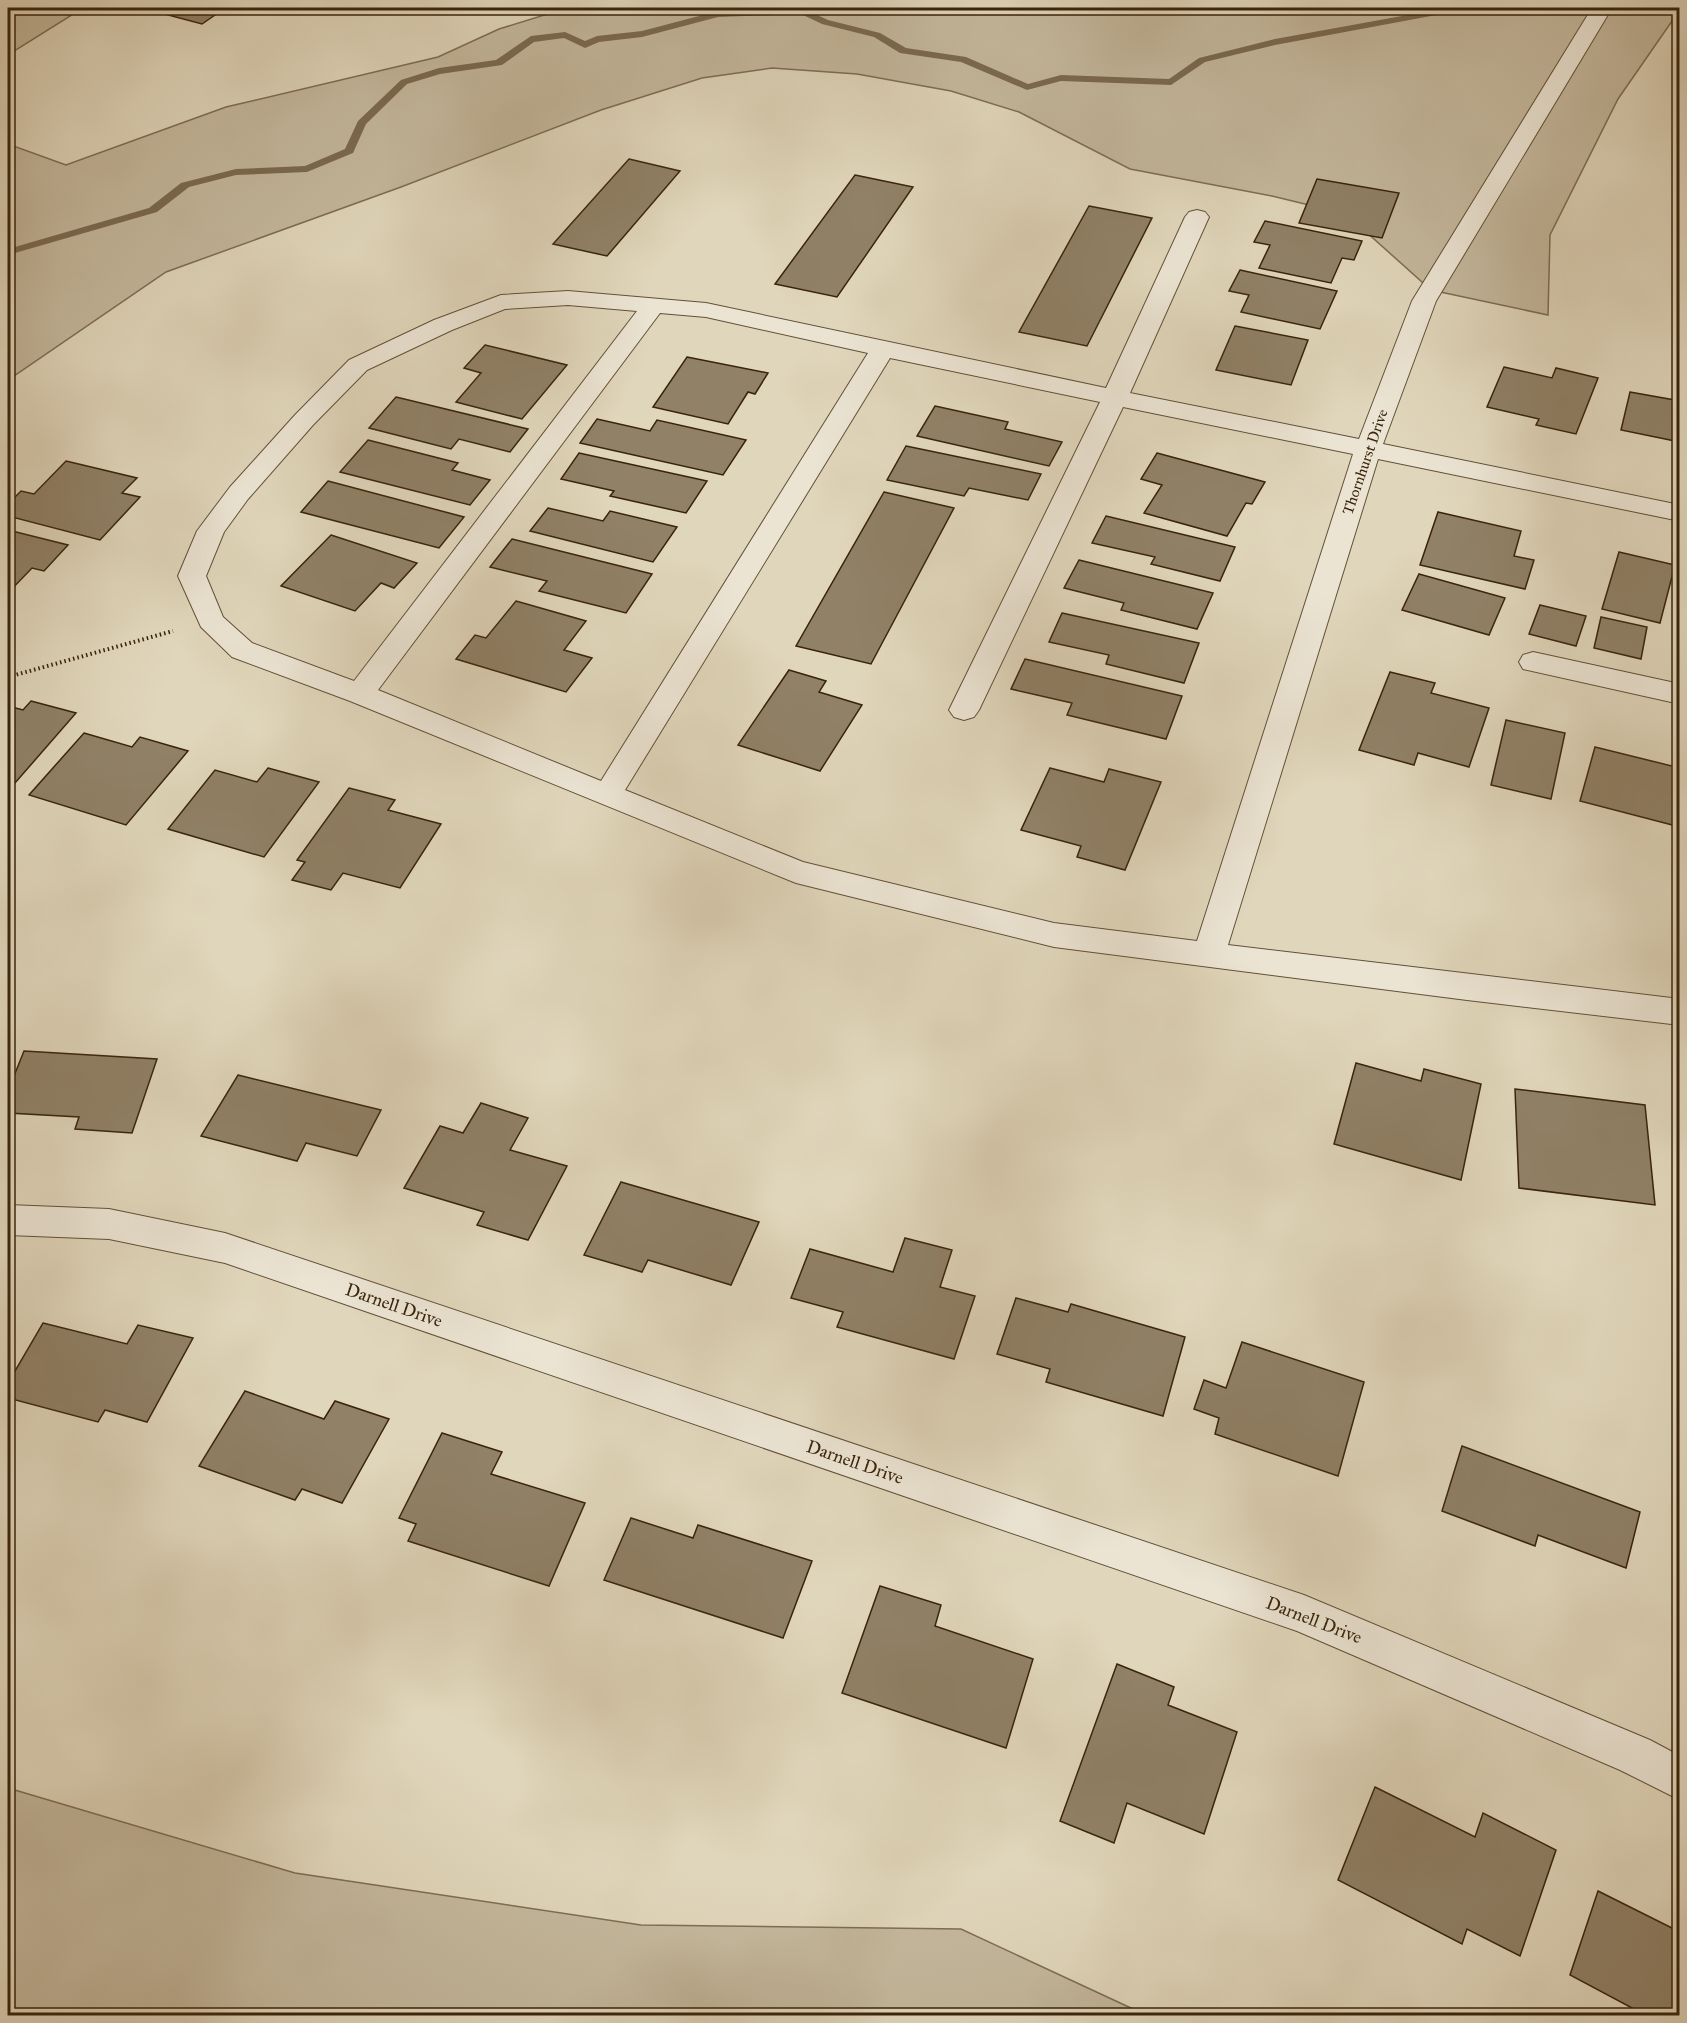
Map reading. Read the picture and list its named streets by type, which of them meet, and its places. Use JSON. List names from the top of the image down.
{
  "streets": {
    "street": ["Thornhurst Drive", "Darnell Drive"]
  }
}
